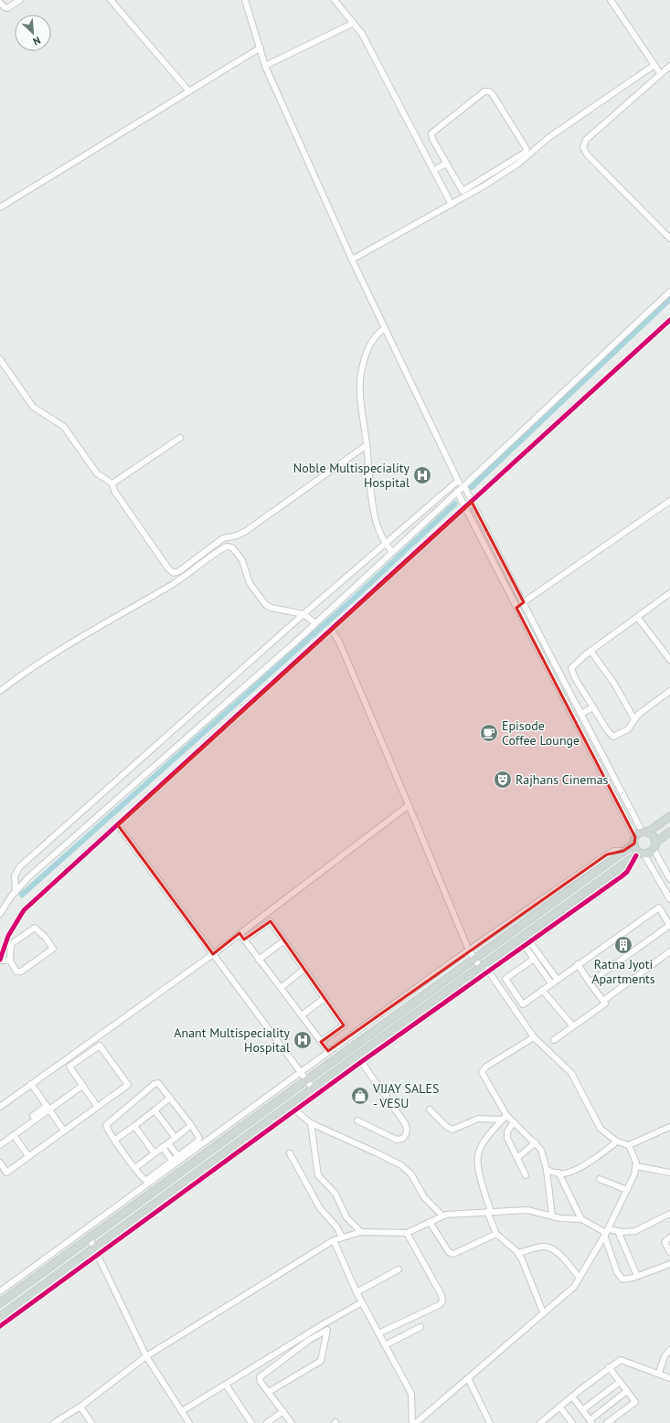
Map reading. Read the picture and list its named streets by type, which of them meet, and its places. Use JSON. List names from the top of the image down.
{
  "places": {
    "hospital": ["Noble Multispeciality Hospital", "Anant Multispeciality Hospital"],
    "cafe": ["Episode Coffee Lounge"],
    "theatre": ["Rajhans Cinemas"],
    "building": ["Ratna Jyoti Apartments"],
    "shop": ["VIJAY SALES - VESU"]
  },
  "north": "bottom right"
}
